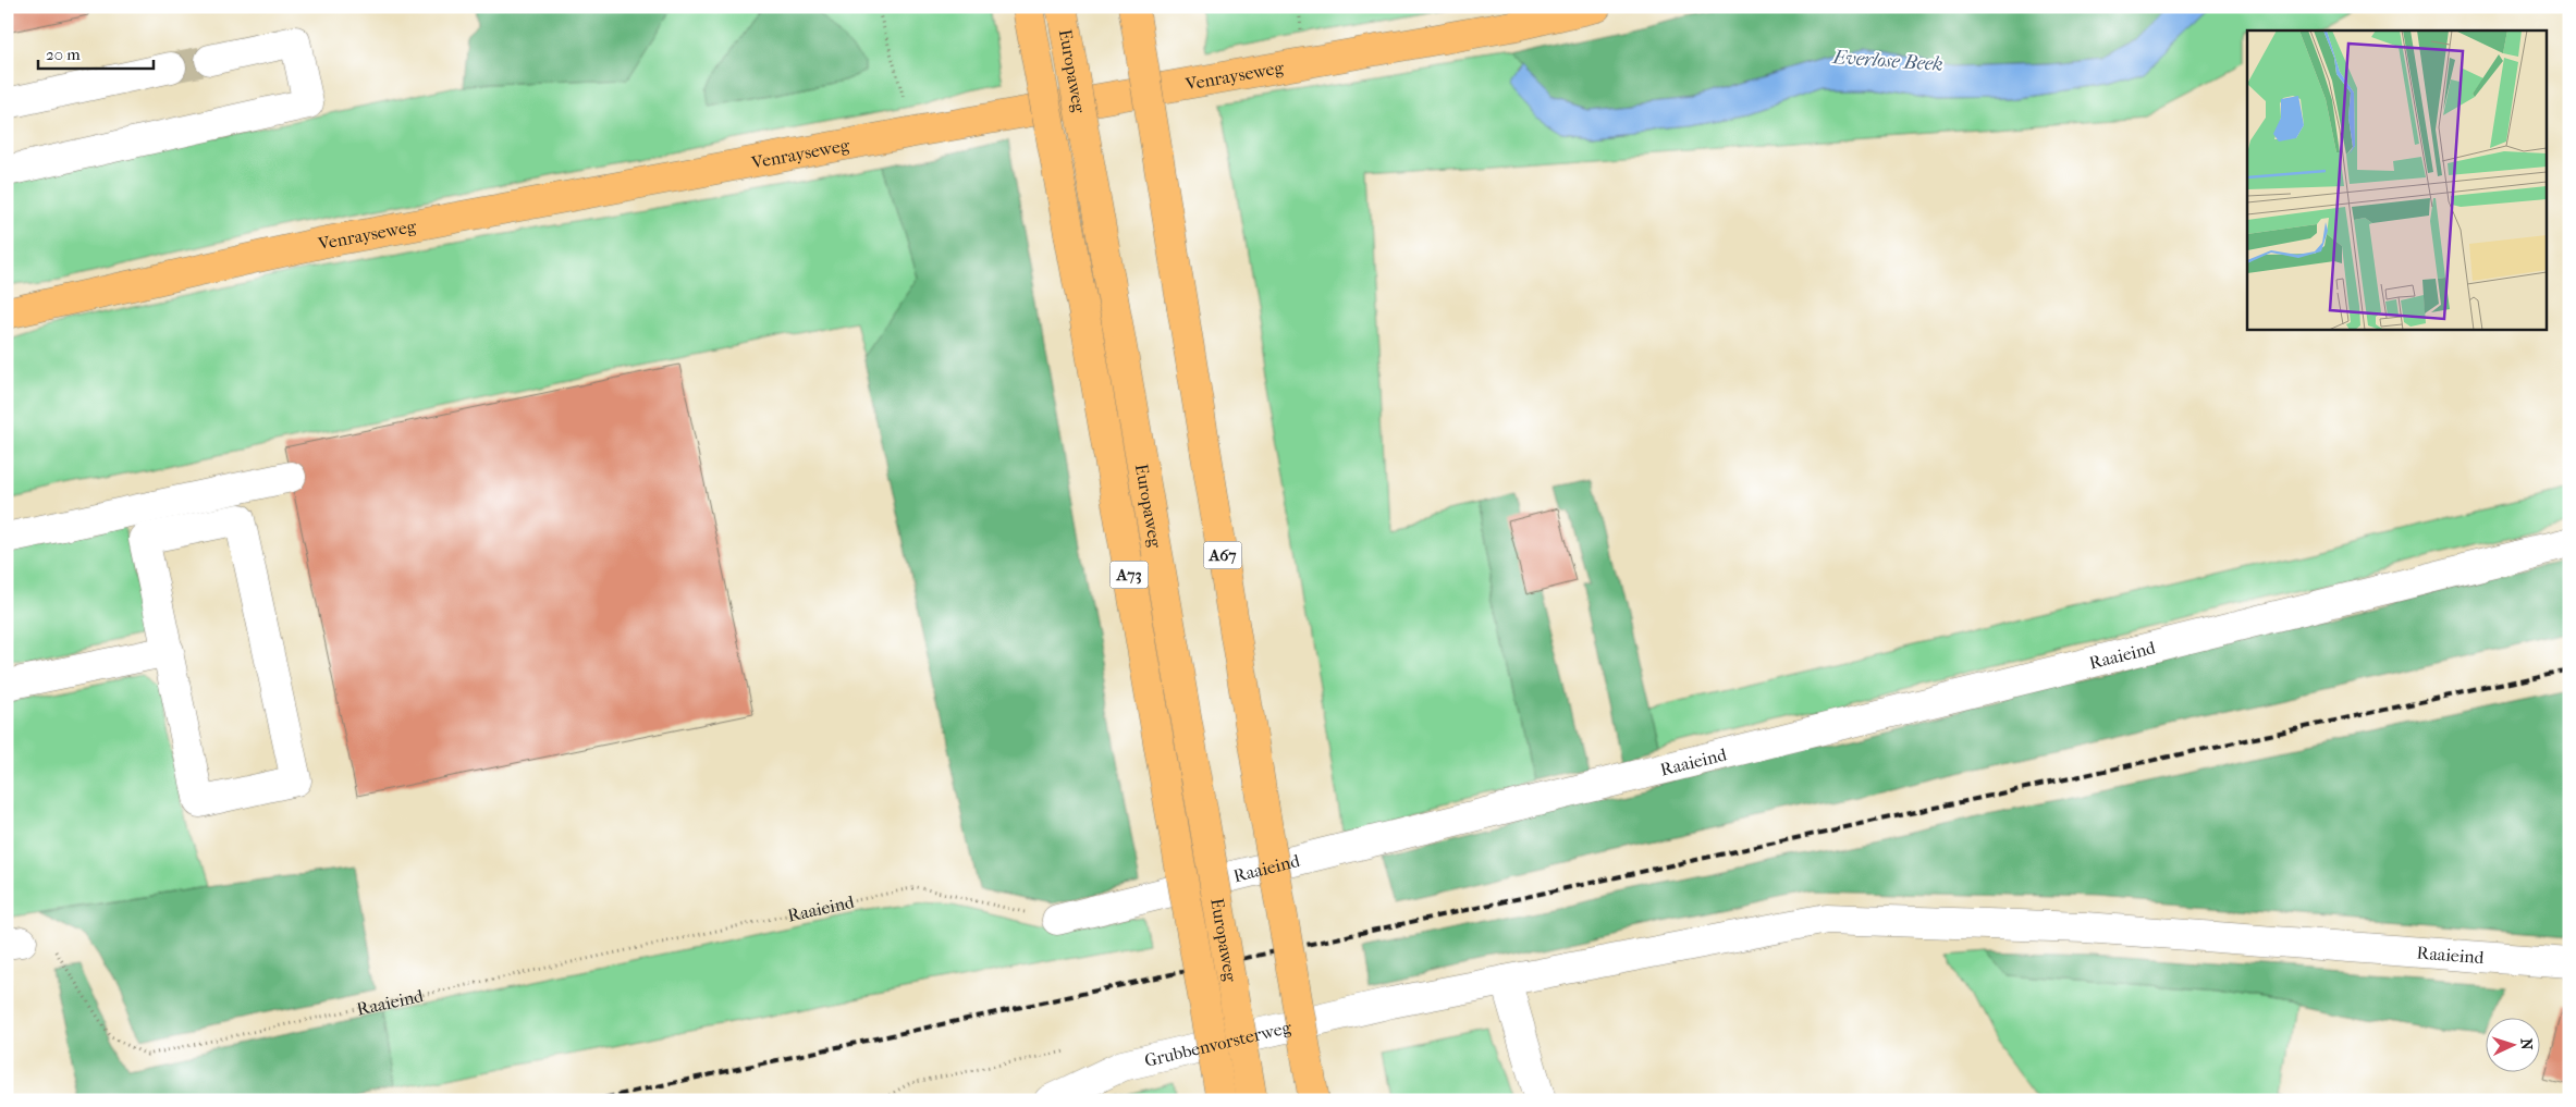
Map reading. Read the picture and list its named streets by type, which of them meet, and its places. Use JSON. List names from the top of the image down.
{
  "streets": {
    "main road": [
      "Europaweg",
      "Venrayseweg",
      "A67",
      "A73"
    ],
    "street": ["Raaieind", "Grubbenvorsterweg"]
  },
  "crossings": [
    ["Raaieind", "Grubbenvorsterweg"]
  ],
  "water": ["Everlose Beek"],
  "scale_bar": "20 m",
  "north": "right"
}
